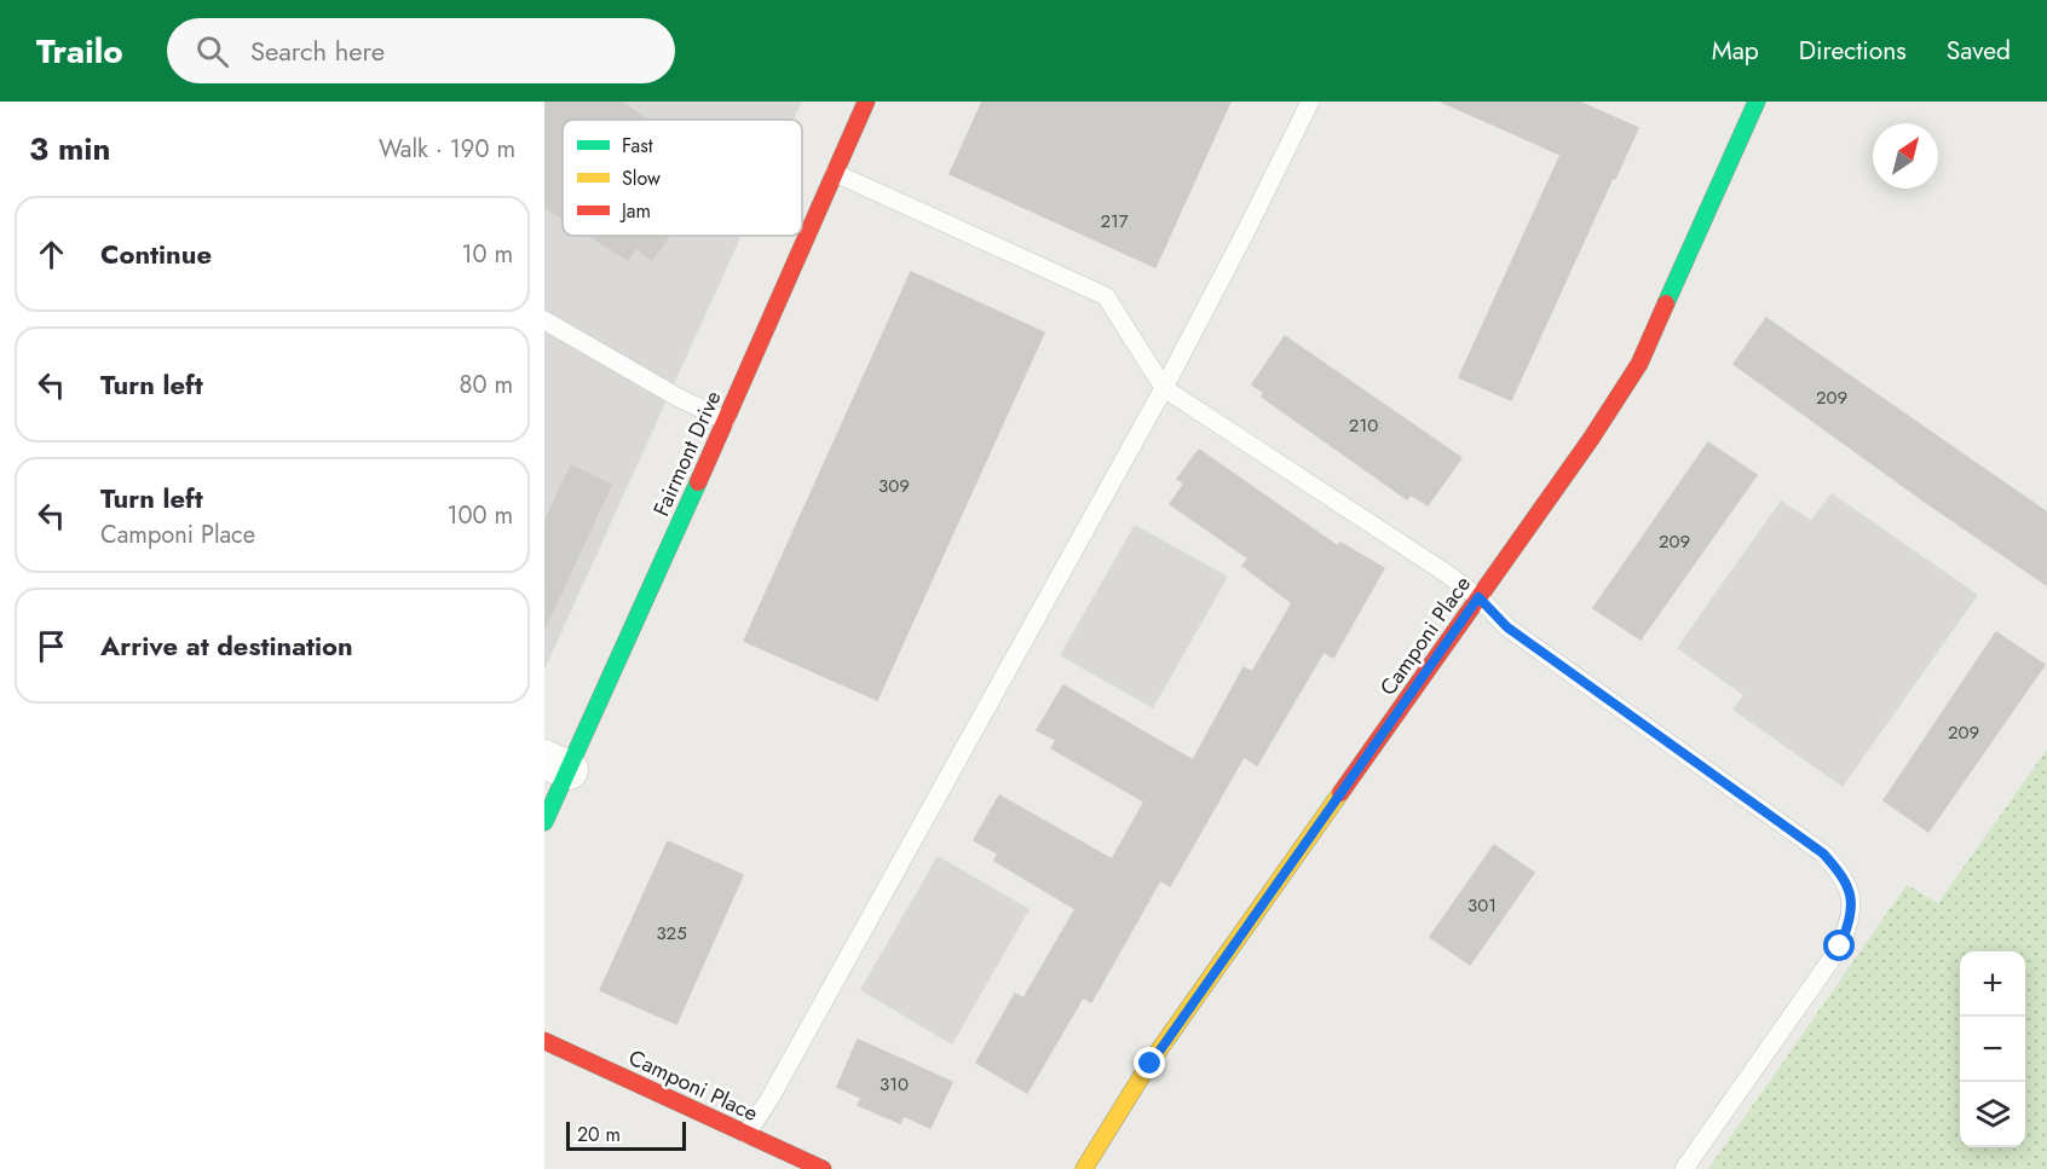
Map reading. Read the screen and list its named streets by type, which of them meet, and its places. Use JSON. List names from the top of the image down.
{
  "streets": {
    "street": ["Fairmont Drive", "Camponi Place"]
  },
  "house_numbers": [
    "217",
    "209",
    "210",
    "309",
    "209",
    "209",
    "301",
    "325",
    "310"
  ],
  "legend": ["Fast", "Slow", "Jam"],
  "scale_bar": "20 m",
  "north": "top right",
  "page": {
    "header": "Trailo",
    "search": "Search here",
    "nav": ["Map", "Directions", "Saved"],
    "heading": ["3 min", "Walk · 190 m"],
    "list": [
      ["Continue", "10 m"],
      ["Turn left", "80 m"],
      ["Turn left", "Camponi Place", "100 m"],
      "Arrive at destination"
    ],
    "map_buttons": ["+", "−"],
    "scale": "20 m"
  }
}
